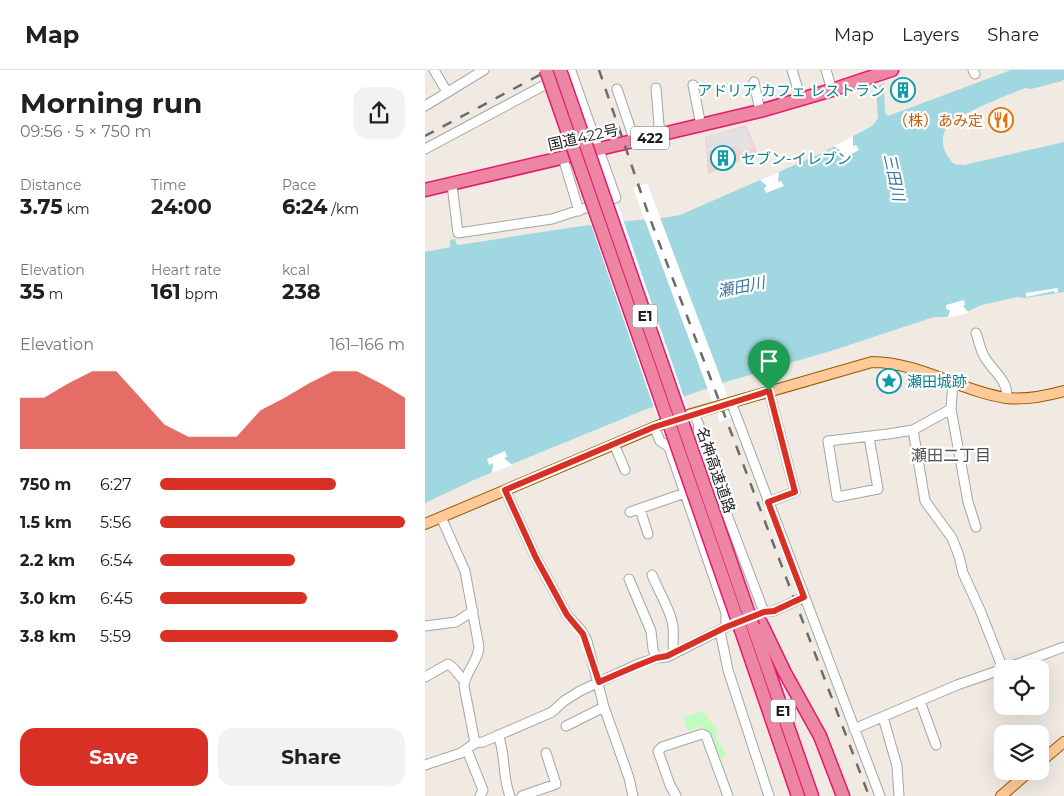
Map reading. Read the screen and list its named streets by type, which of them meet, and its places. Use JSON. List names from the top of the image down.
{
  "streets": {
    "highway": [
      "国道422号",
      "422",
      "E1",
      "名神高速道路"
    ]
  },
  "districts": ["瀬田二丁目"],
  "water": ["三田川", "瀬田川"],
  "places": {
    "building": ["アドリア カフェ レストラン", "セブン-イレブン"],
    "restaurant": ["（株）あみ定"],
    "place": ["瀬田城跡"]
  },
  "page": {
    "header": "Map",
    "nav": ["Map", "Layers", "Share"],
    "heading": ["Morning run", "09:56 · 5 × 750 m"],
    "stats": [
      ["Distance", "3.75 km"],
      ["Time", "24:00"],
      ["Pace", "6:24 /km"],
      ["Elevation", "35 m"],
      ["Heart rate", "161 bpm"],
      ["kcal", "238"]
    ],
    "chart": ["Elevation", "161–166 m"],
    "list": [
      {
        "name": "750 m",
        "note": "6:27"
      },
      {
        "name": "1.5 km",
        "note": "5:56"
      },
      {
        "name": "2.2 km",
        "note": "6:54"
      },
      {
        "name": "3.0 km",
        "note": "6:45"
      },
      {
        "name": "3.8 km",
        "note": "5:59"
      }
    ],
    "buttons": ["Save", "Share"]
  }
}
